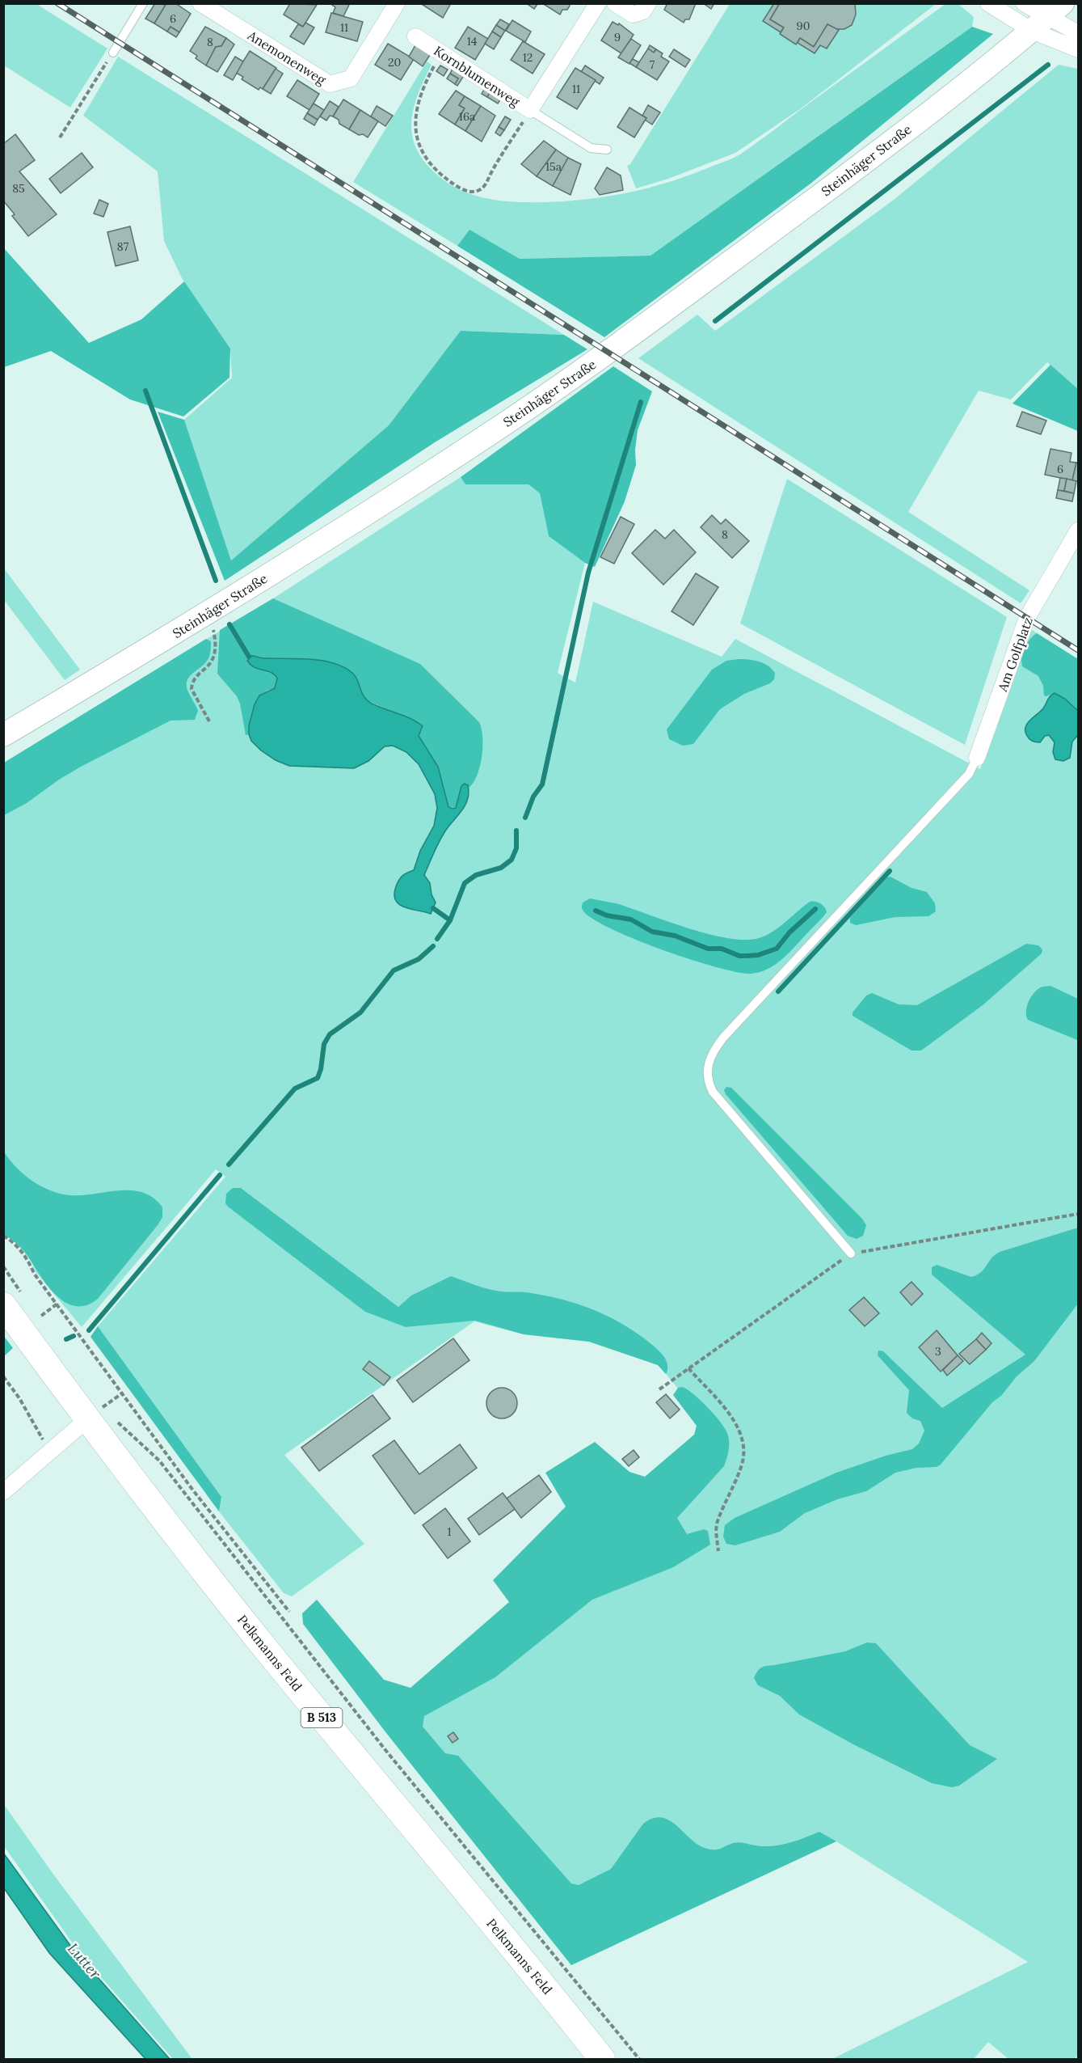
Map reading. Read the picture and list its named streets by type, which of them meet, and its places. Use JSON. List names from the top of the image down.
{
  "streets": {
    "main road": ["Steinhäger Straße", "Pelkmanns Feld", "B 513"],
    "street": ["Anemonenweg", "Kornblumenweg", "Am Golfplatz"]
  },
  "water": ["Lutter"],
  "house_numbers": [
    "6",
    "90",
    "11",
    "9",
    "14",
    "8",
    "12",
    "20",
    "7",
    "11",
    "16a",
    "15a",
    "85",
    "87",
    "6",
    "8",
    "3",
    "1"
  ]
}
